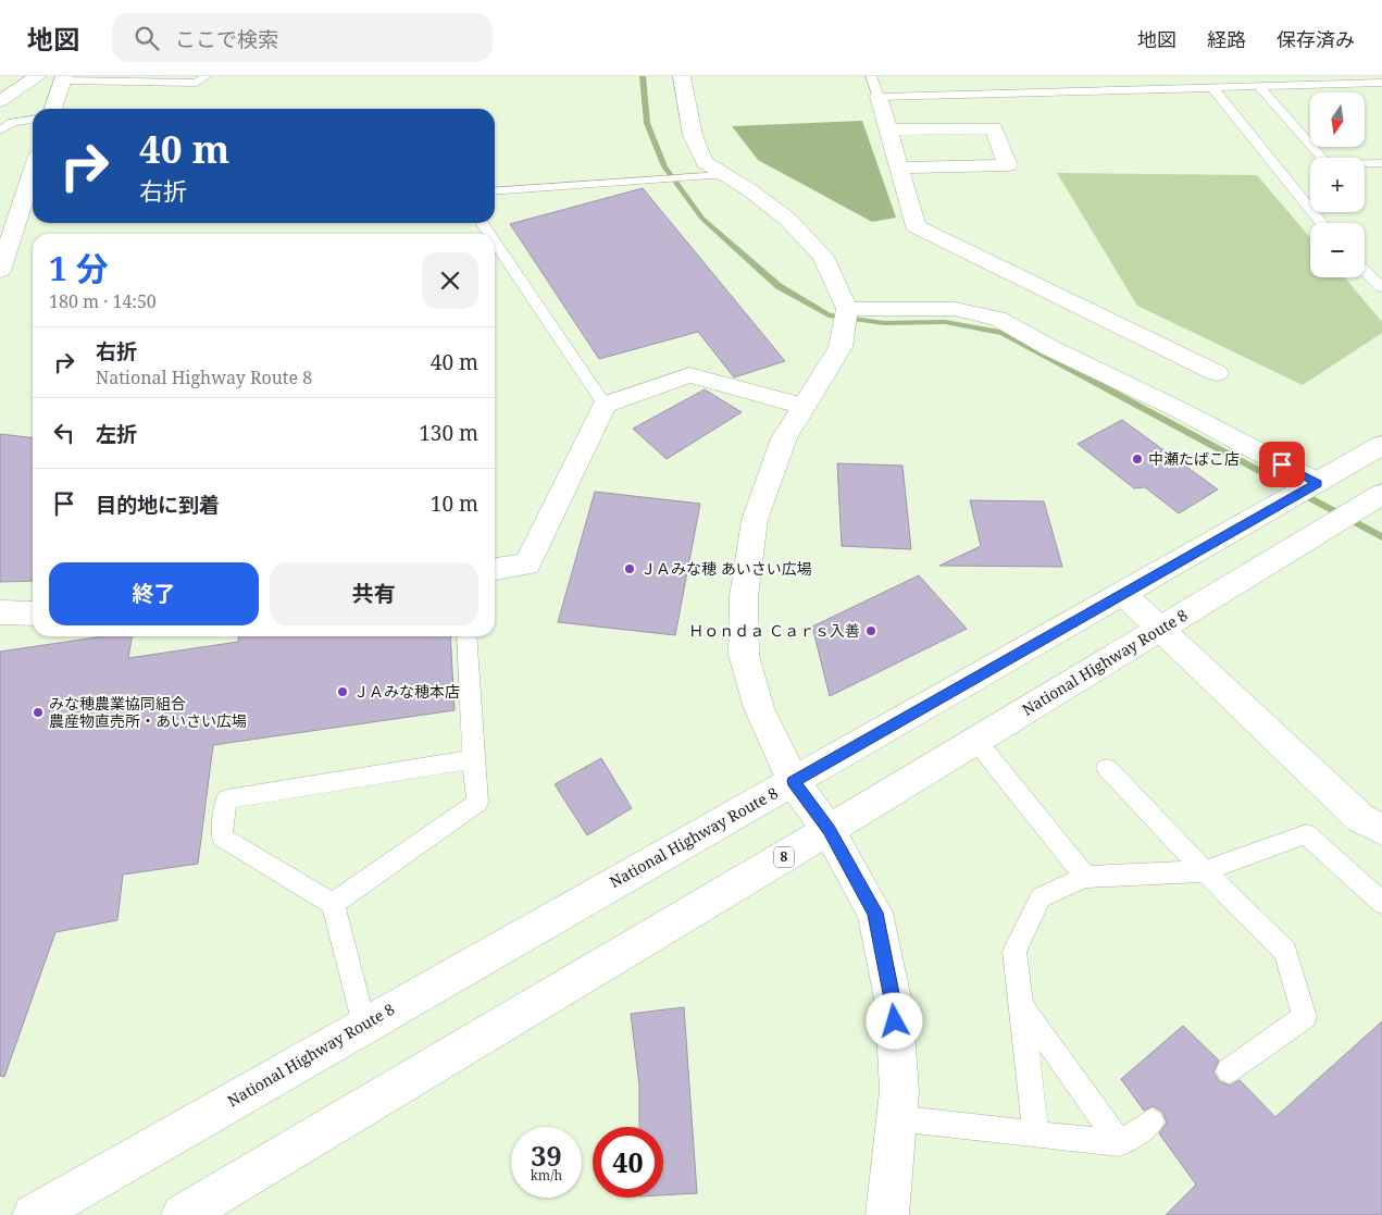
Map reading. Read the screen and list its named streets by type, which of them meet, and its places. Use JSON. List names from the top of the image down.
{
  "streets": {
    "main road": ["National Highway Route 8", "8"]
  },
  "places": [
    "中瀬たばこ店",
    "ＪＡみな穂 あいさい広場",
    "Ｈｏｎｄａ Ｃａｒｓ入善",
    "ＪＡみな穂本店",
    "みな穂農業協同組合 農産物直売所・あいさい広場"
  ],
  "north": "bottom",
  "page": {
    "header": "地図",
    "search": "ここで検索",
    "nav": ["地図", "経路", "保存済み"],
    "map_buttons": ["+", "−"],
    "turn": ["40 m", "右折"],
    "heading": ["1 分", "180 m · 14:50"],
    "list": [
      {
        "name": "右折",
        "note": "National Highway Route 8",
        "value": "40 m"
      },
      {
        "name": "左折",
        "value": "130 m"
      },
      {
        "name": "目的地に到着",
        "value": "10 m"
      }
    ],
    "buttons": ["終了", "共有"],
    "speed": "39 km/h",
    "limit": "40"
  }
}
